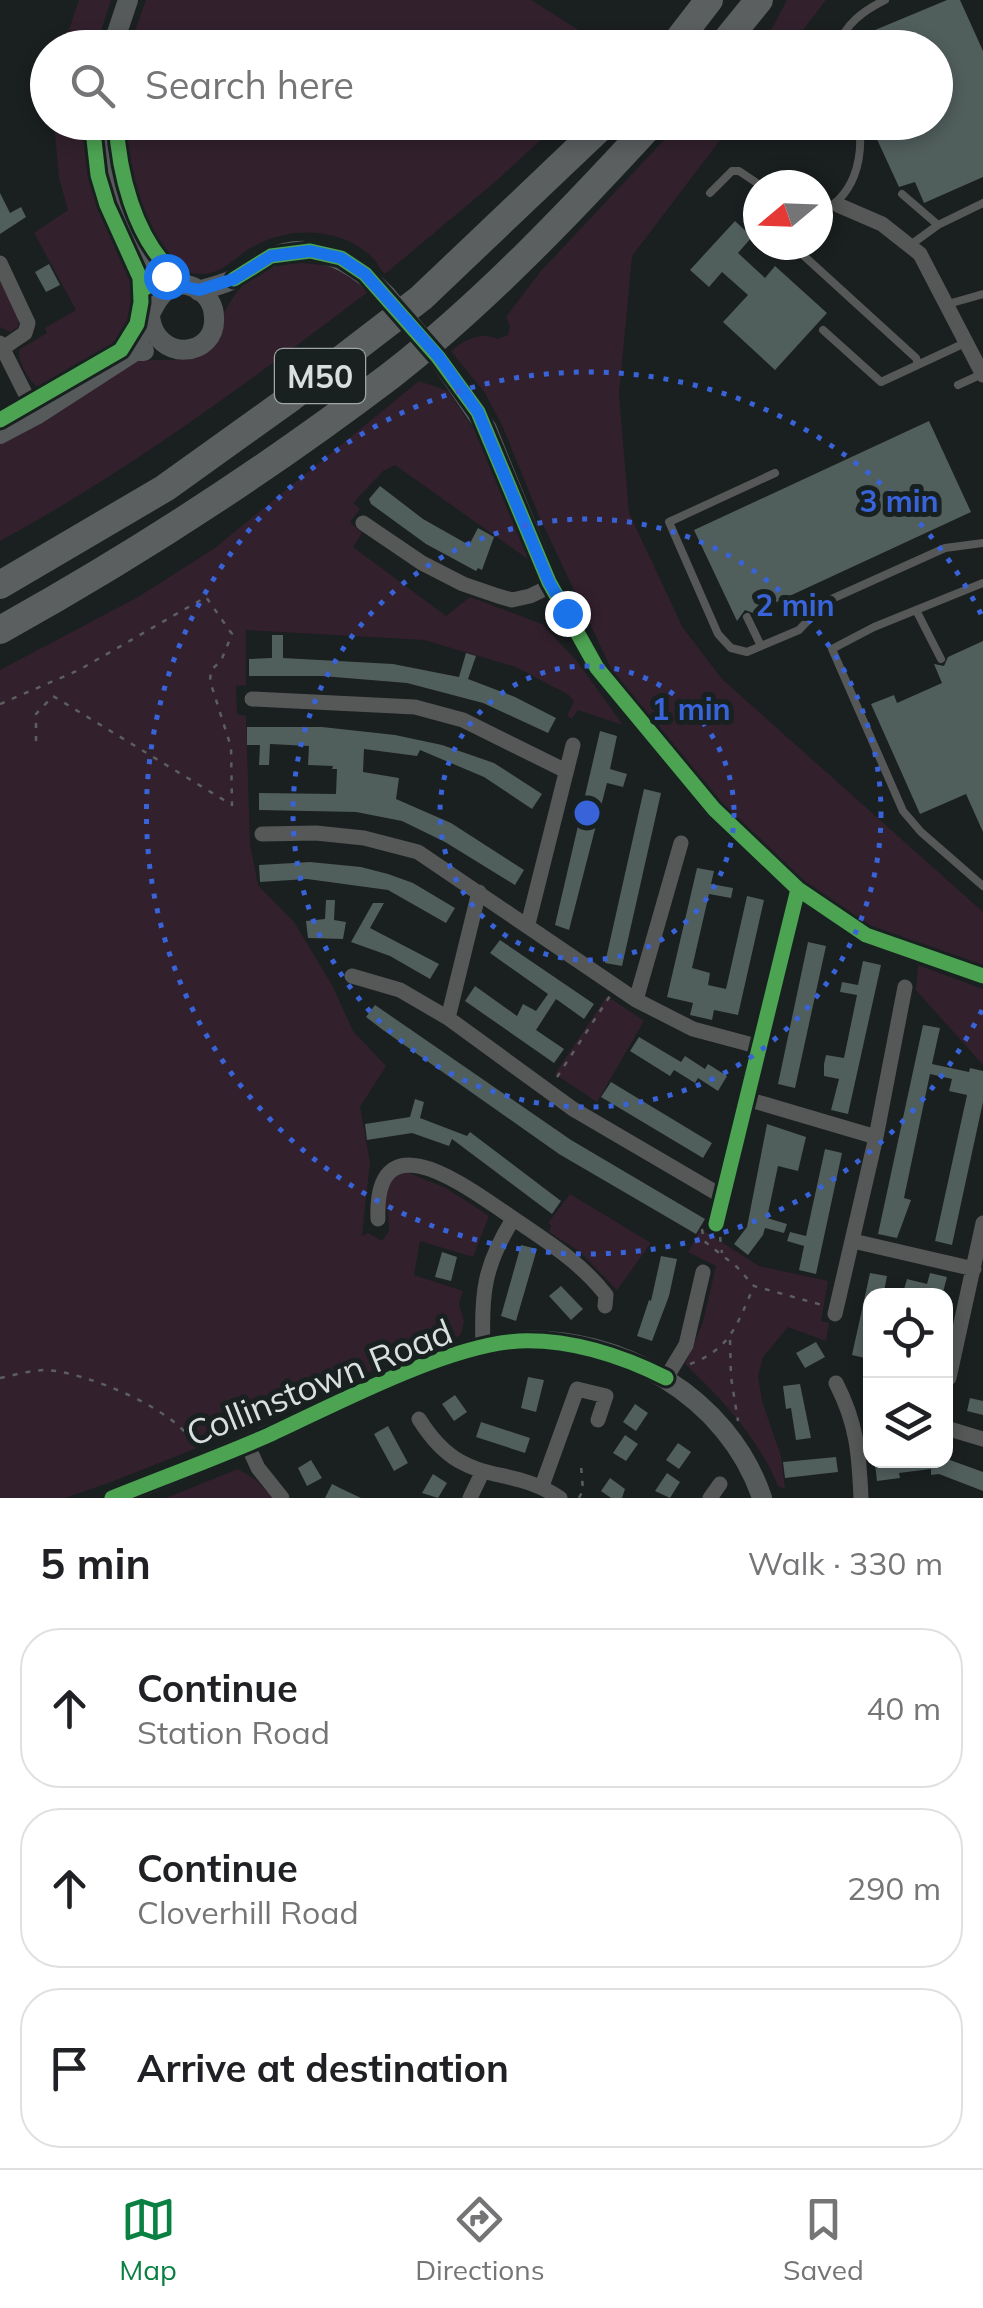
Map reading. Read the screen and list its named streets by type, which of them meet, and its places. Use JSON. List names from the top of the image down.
{
  "streets": {
    "highway": ["M50"],
    "street": ["Collinstown Road"]
  },
  "north": "left",
  "page": {
    "search": "Search here",
    "heading": ["5 min", "Walk · 330 m"],
    "list": [
      ["Continue", "Station Road", "40 m"],
      ["Continue", "Cloverhill Road", "290 m"],
      "Arrive at destination"
    ],
    "nav": ["Map", "Directions", "Saved"]
  },
  "rings": ["3 min", "2 min", "1 min"]
}
